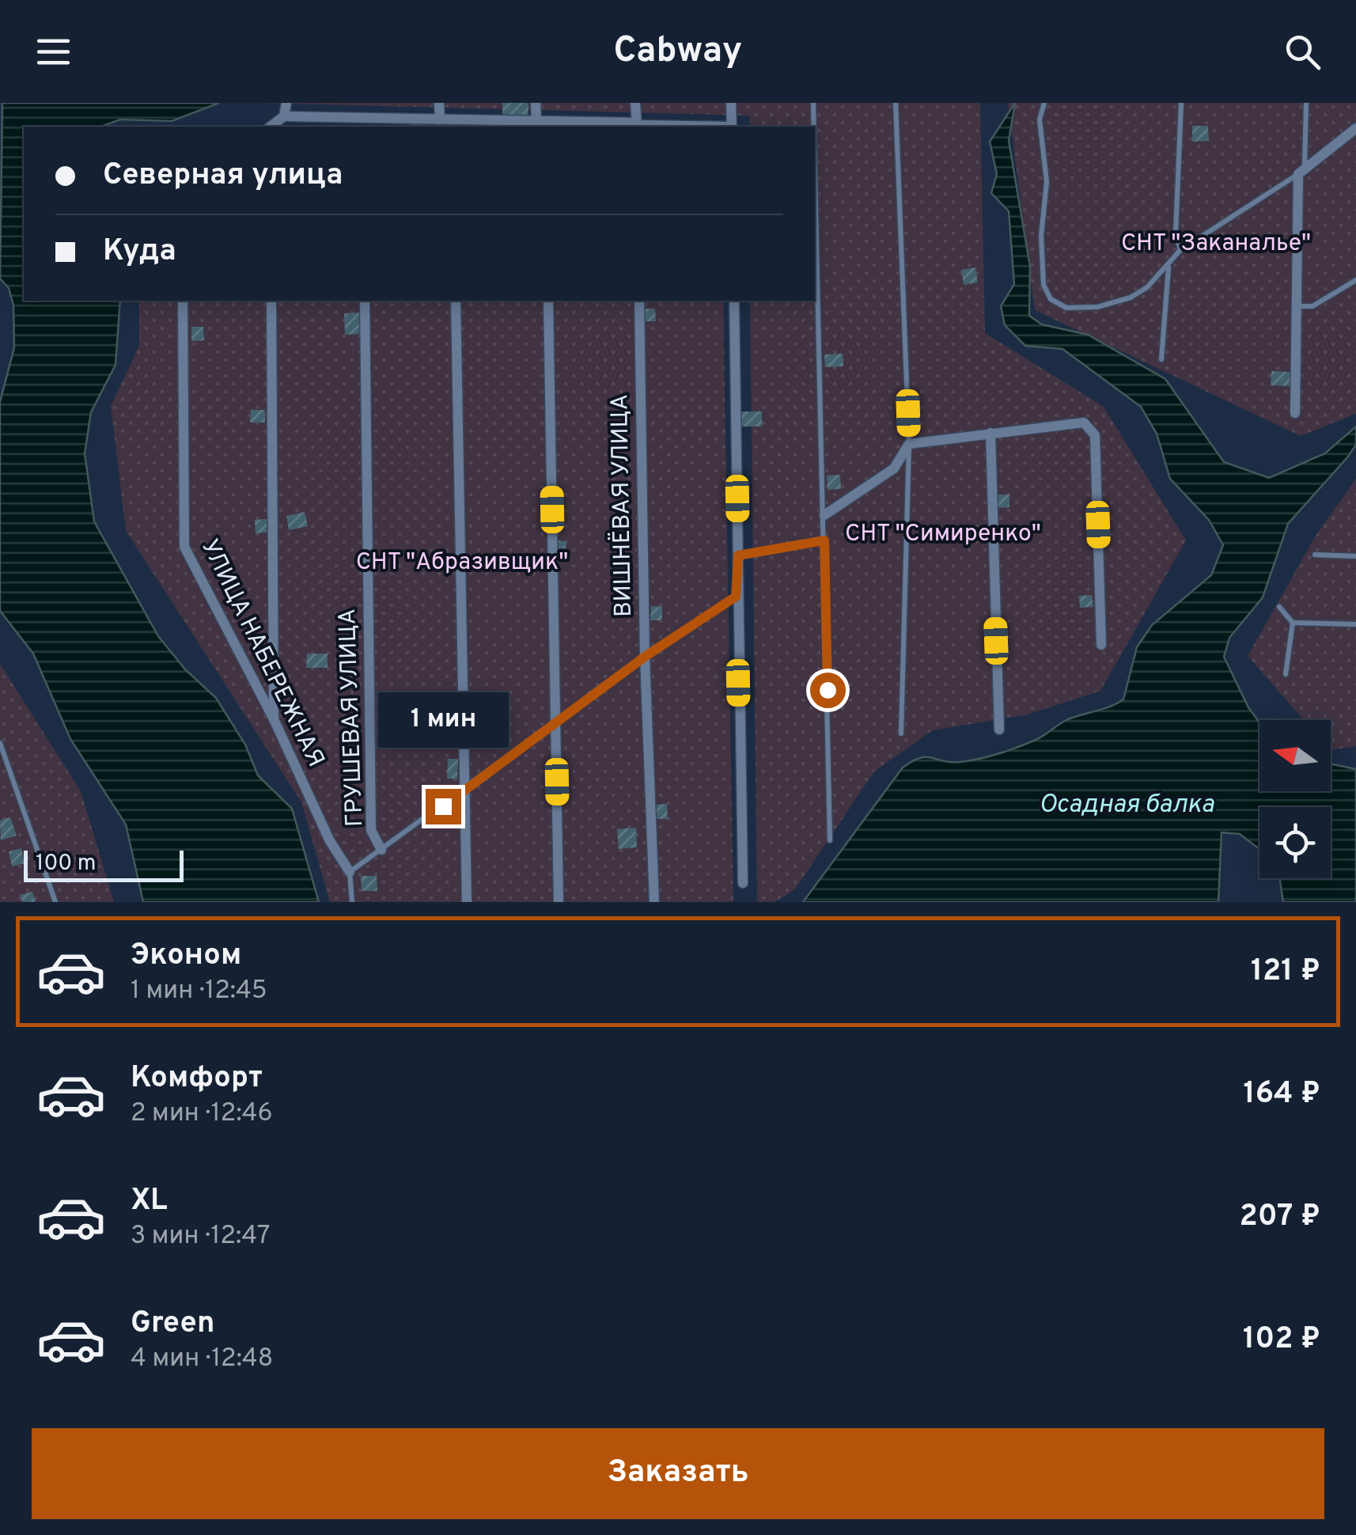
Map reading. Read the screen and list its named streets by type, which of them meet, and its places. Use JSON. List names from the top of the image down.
{
  "streets": {
    "street": ["ВИШНЁВАЯ УЛИЦА", "УЛИЦА НАБЕРЕЖНАЯ", "ГРУШЕВАЯ УЛИЦА"]
  },
  "water": ["Осадная балка"],
  "parks": ["СНТ \"Заканалье\"", "СНТ \"Симиренко\"", "СНТ \"Абразивщик\""],
  "scale_bar": "100 m",
  "north": "left",
  "page": {
    "header": "Cabway",
    "banner": ["Северная улица", "Куда"],
    "bubble": "1 мин",
    "scale": "100 m",
    "list": [
      {
        "name": "Эконом",
        "note": "1 мин · 12:45",
        "value": "121 ₽"
      },
      {
        "name": "Комфорт",
        "note": "2 мин · 12:46",
        "value": "164 ₽"
      },
      {
        "name": "XL",
        "note": "3 мин · 12:47",
        "value": "207 ₽"
      },
      {
        "name": "Green",
        "note": "4 мин · 12:48",
        "value": "102 ₽"
      }
    ],
    "buttons": "Заказать"
  }
}
